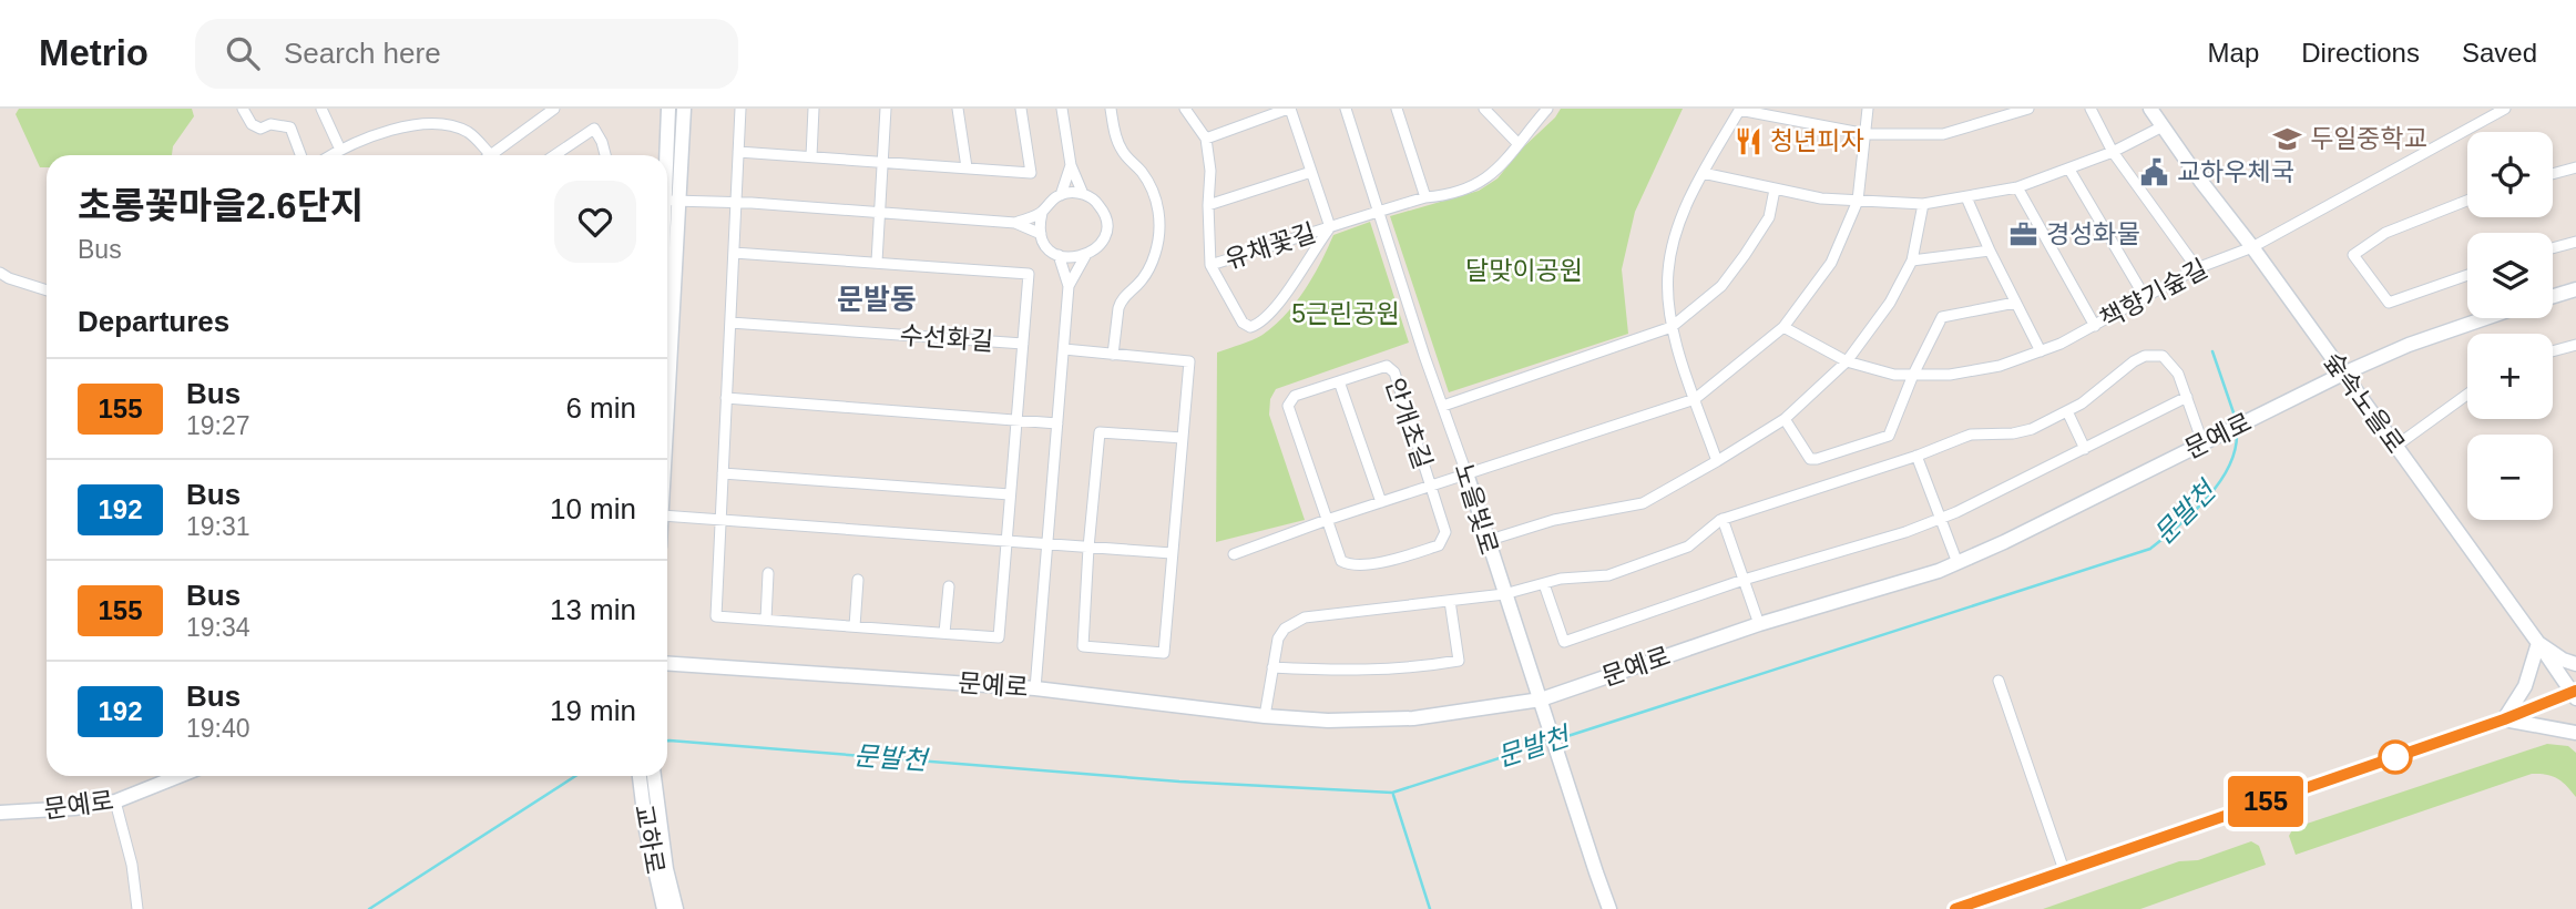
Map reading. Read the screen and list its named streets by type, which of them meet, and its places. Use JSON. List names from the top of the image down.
{
  "streets": {
    "street": [
      "유채꽃길",
      "책향기숲길",
      "수선화길",
      "숲속노을로",
      "안개초길",
      "문예로",
      "노을빛로",
      "교하로"
    ]
  },
  "crossings": [
    ["유채꽃길", "노을빛로"],
    ["책향기숲길", "숲속노을로"],
    ["숲속노을로", "문예로"],
    ["문예로", "노을빛로"]
  ],
  "districts": ["문발동"],
  "water": ["문발천"],
  "parks": ["달맞이공원", "5근린공원"],
  "places": {
    "school or university": ["두일중학교"],
    "restaurant": ["청년피자"],
    "public building": ["교하우체국"],
    "office": ["경성화물"]
  },
  "lines": ["bus line 155"],
  "page": {
    "header": "Metrio",
    "search": "Search here",
    "nav": ["Map", "Directions", "Saved"],
    "on_map": "155",
    "map_buttons": ["+", "−"],
    "heading": [
      ["초롱꽃마을2.6단지", "Bus"],
      "Departures"
    ],
    "list": [
      {
        "mark": "155",
        "name": "Bus",
        "note": "19:27",
        "value": "6 min"
      },
      {
        "mark": "192",
        "name": "Bus",
        "note": "19:31",
        "value": "10 min"
      },
      {
        "mark": "155",
        "name": "Bus",
        "note": "19:34",
        "value": "13 min"
      },
      {
        "mark": "192",
        "name": "Bus",
        "note": "19:40",
        "value": "19 min"
      }
    ]
  }
}
